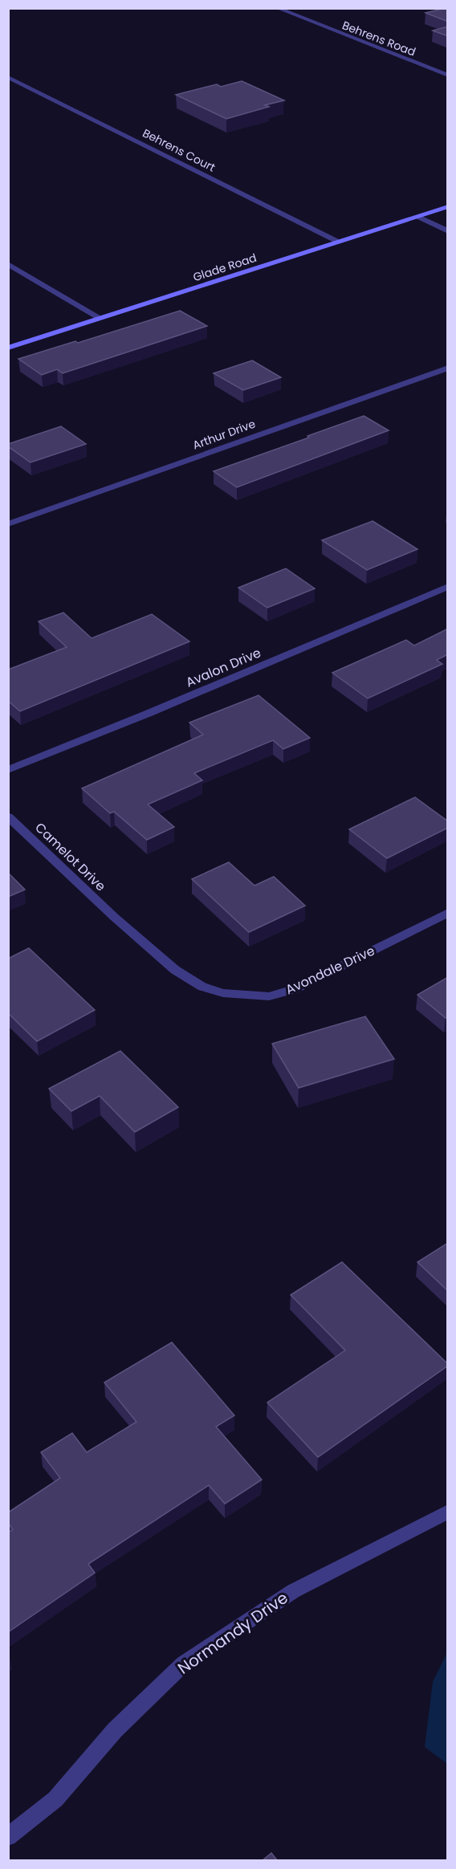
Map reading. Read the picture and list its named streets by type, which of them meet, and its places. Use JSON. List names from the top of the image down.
{
  "streets": {
    "main road": ["Glade Road"],
    "street": [
      "Behrens Road",
      "Behrens Court",
      "Arthur Drive",
      "Avalon Drive",
      "Camelot Drive",
      "Avondale Drive",
      "Normandy Drive"
    ]
  },
  "crossings": [
    ["Behrens Court", "Glade Road"],
    ["Camelot Drive", "Avondale Drive"]
  ]
}
